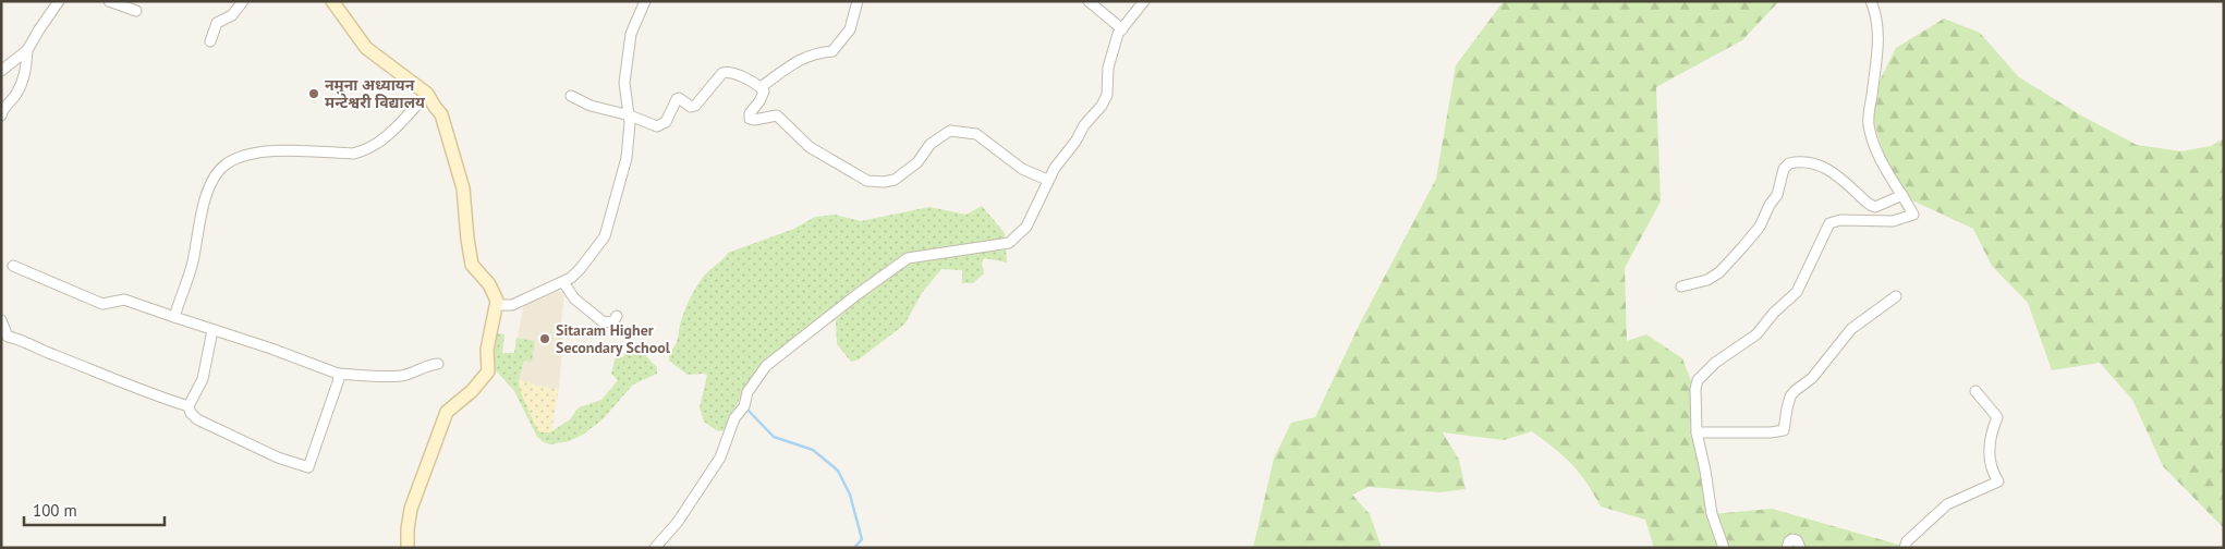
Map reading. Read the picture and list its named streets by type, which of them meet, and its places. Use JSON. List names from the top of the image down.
{
  "places": ["नमुना अध्यायन मन्टेश्वरी विद्यालय", "Sitaram Higher Secondary School"],
  "scale_bar": "100 m"
}
